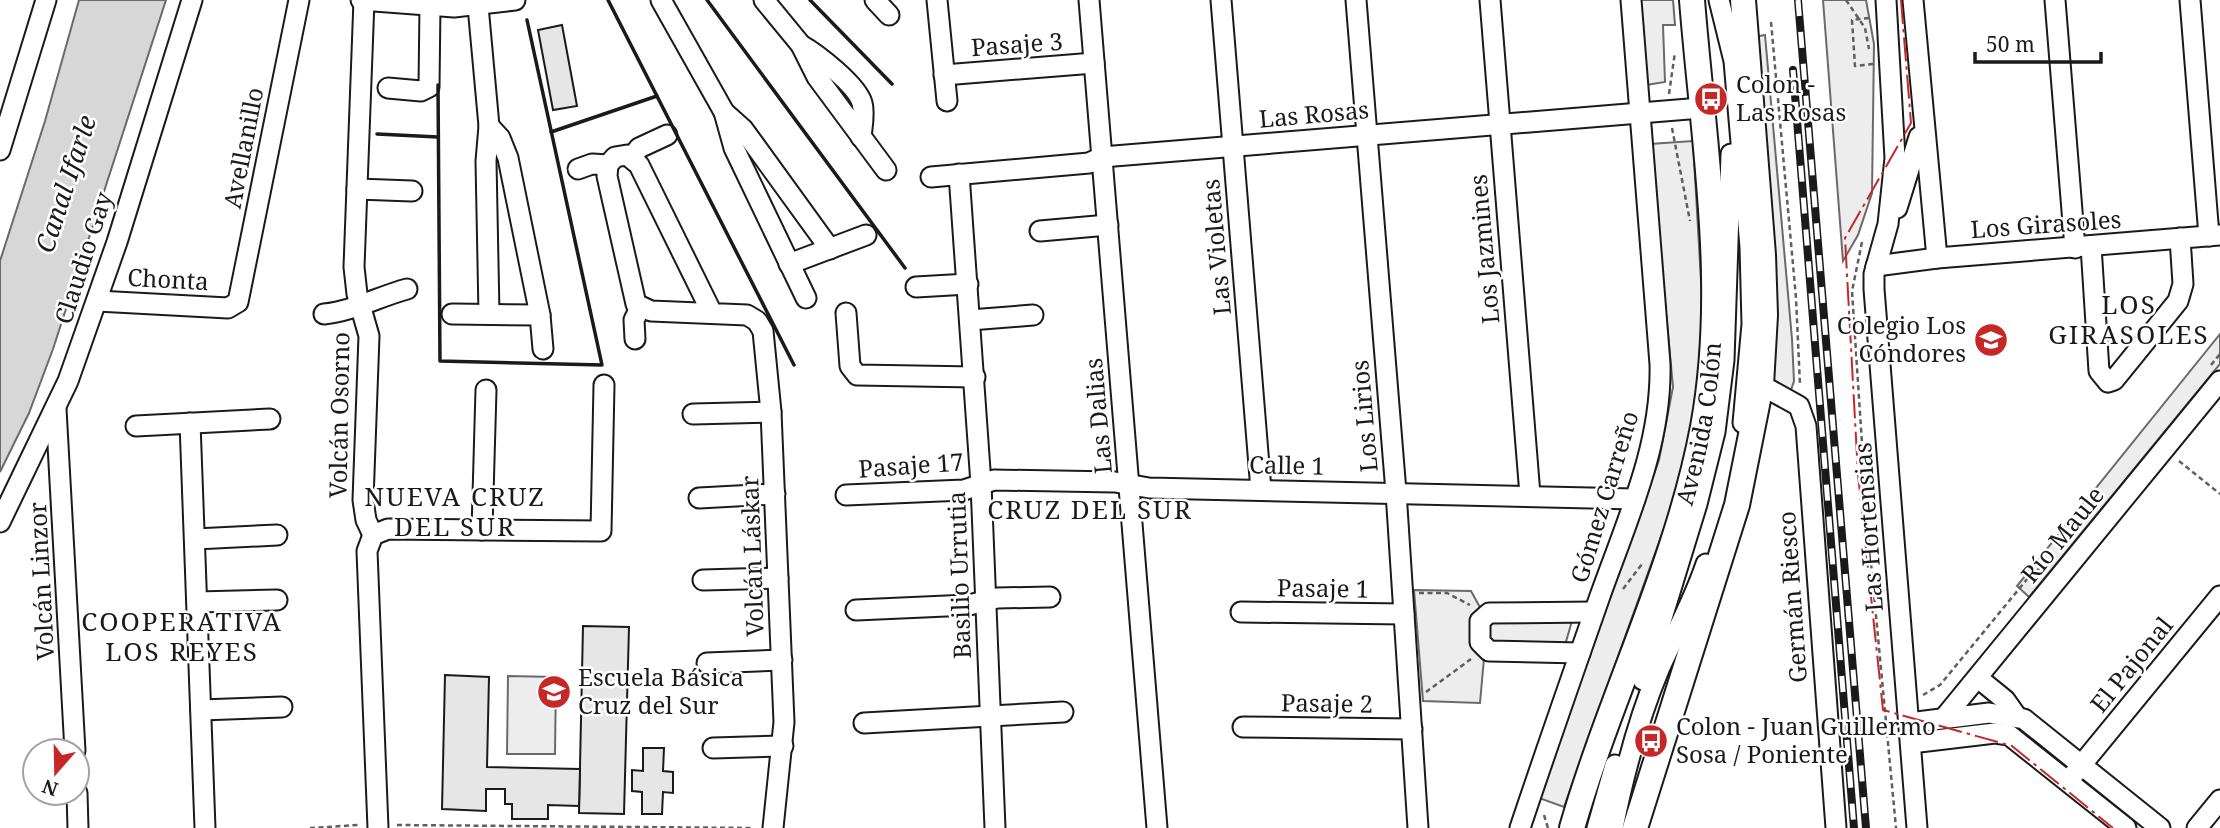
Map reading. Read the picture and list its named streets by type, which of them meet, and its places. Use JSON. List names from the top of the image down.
{
  "streets": {
    "main road": ["Avenida Colón"],
    "street": [
      "Pasaje 3",
      "Las Rosas",
      "Avellanillo",
      "Los Girasoles",
      "Las Violetas",
      "Los Jazmines",
      "Claudio Gay",
      "Chonta",
      "Volcán Osorno",
      "Las Dalias",
      "Los Lirios",
      "Pasaje 17",
      "Calle 1",
      "Gómez Carreño",
      "Las Hortensias",
      "Río Maule",
      "Volcán Láskar",
      "Basilio Urrutia",
      "Volcán Linzor",
      "Pasaje 1",
      "Germán Riesco",
      "El Pajonal",
      "Pasaje 2"
    ]
  },
  "crossings": [
    ["Pasaje 3", "Las Dalias"],
    ["Las Rosas", "Las Violetas"],
    ["Las Rosas", "Los Jazmines"],
    ["Las Rosas", "Las Dalias"],
    ["Las Rosas", "Los Lirios"],
    ["Las Rosas", "Avenida Colón"],
    ["Las Rosas", "Gómez Carreño"],
    ["Las Rosas", "Basilio Urrutia"],
    ["Avellanillo", "Chonta"],
    ["Los Girasoles", "Las Hortensias"],
    ["Las Violetas", "Calle 1"],
    ["Los Jazmines", "Calle 1"],
    ["Claudio Gay", "Chonta"],
    ["Claudio Gay", "Volcán Linzor"],
    ["Las Dalias", "Calle 1"],
    ["Los Lirios", "Calle 1"],
    ["Los Lirios", "Pasaje 1"],
    ["Los Lirios", "Pasaje 2"],
    ["Pasaje 17", "Calle 1"],
    ["Pasaje 17", "Basilio Urrutia"],
    ["Calle 1", "Gómez Carreño"],
    ["Calle 1", "Basilio Urrutia"]
  ],
  "districts": [
    "LOS GIRASOLES",
    "NUEVA CRUZ DEL SUR",
    "CRUZ DEL SUR",
    "COOPERATIVA LOS REYES"
  ],
  "water": ["Canal Ifarle"],
  "places": {
    "bus stop": ["Colon - Las Rosas", "Colon - Juan Guillermo Sosa / Poniente"],
    "school or university": ["Colegio Los Cóndores", "Escuela Básica Cruz del Sur"]
  },
  "scale_bar": "50 m",
  "north": "bottom"
}
